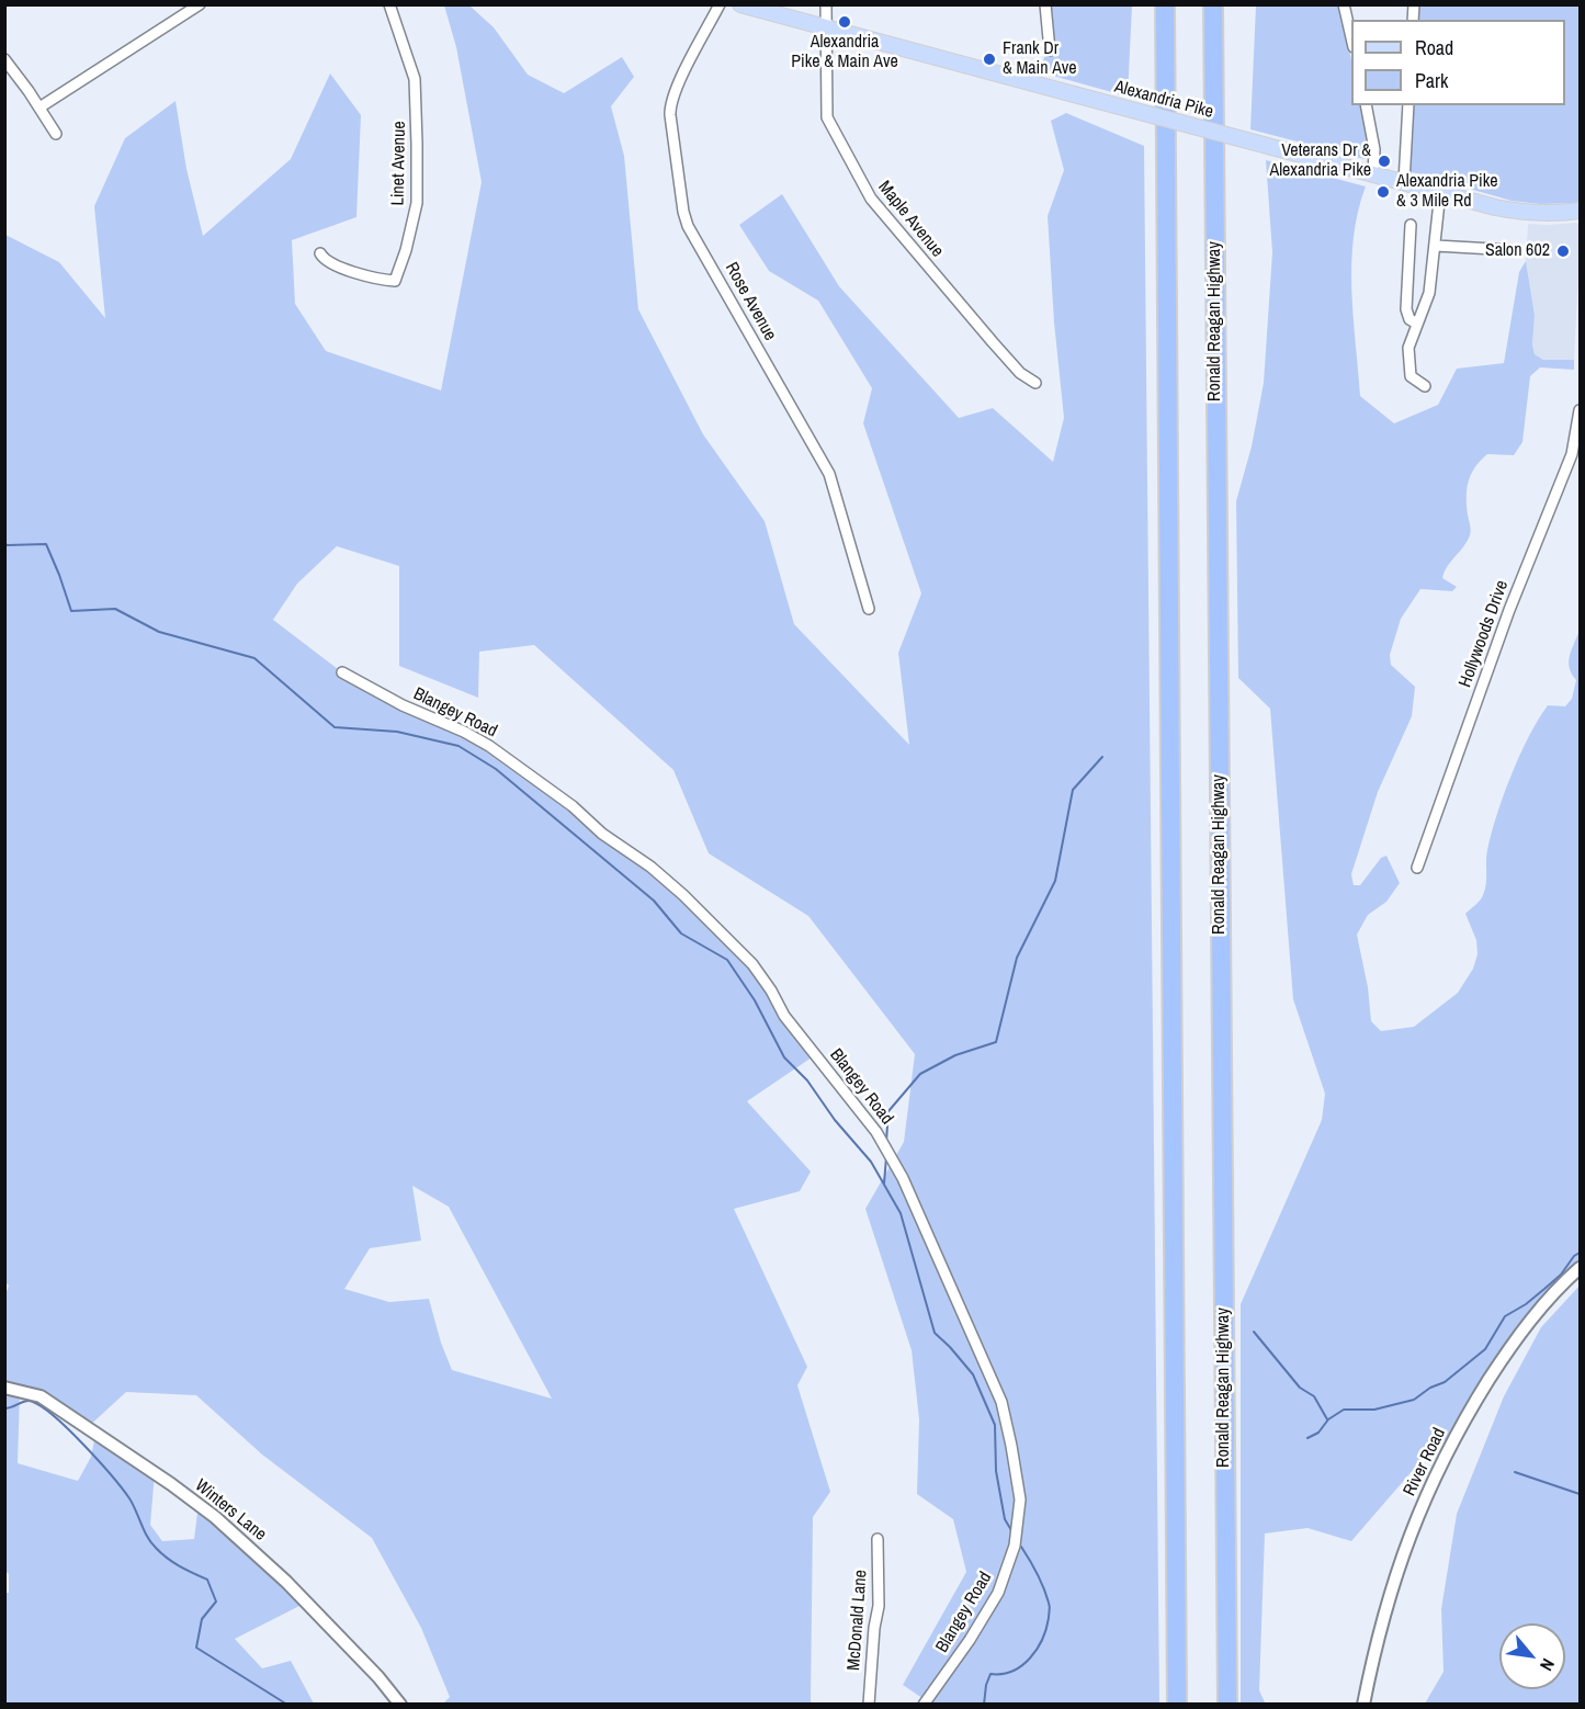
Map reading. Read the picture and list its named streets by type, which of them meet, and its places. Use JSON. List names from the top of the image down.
{
  "streets": {
    "highway": ["Ronald Reagan Highway"],
    "main road": ["Alexandria Pike"],
    "street": [
      "Linet Avenue",
      "Maple Avenue",
      "Rose Avenue",
      "Hollywoods Drive",
      "Blangey Road",
      "River Road",
      "Winters Lane",
      "McDonald Lane"
    ]
  },
  "crossings": [
    ["Alexandria Pike", "Maple Avenue"]
  ],
  "places": [
    "Alexandria Pike & Main Ave",
    "Frank Dr & Main Ave",
    "Veterans Dr & Alexandria Pike",
    "Alexandria Pike & 3 Mile Rd",
    "Salon 602"
  ],
  "legend": ["Road", "Park"],
  "north": "bottom right"
}
